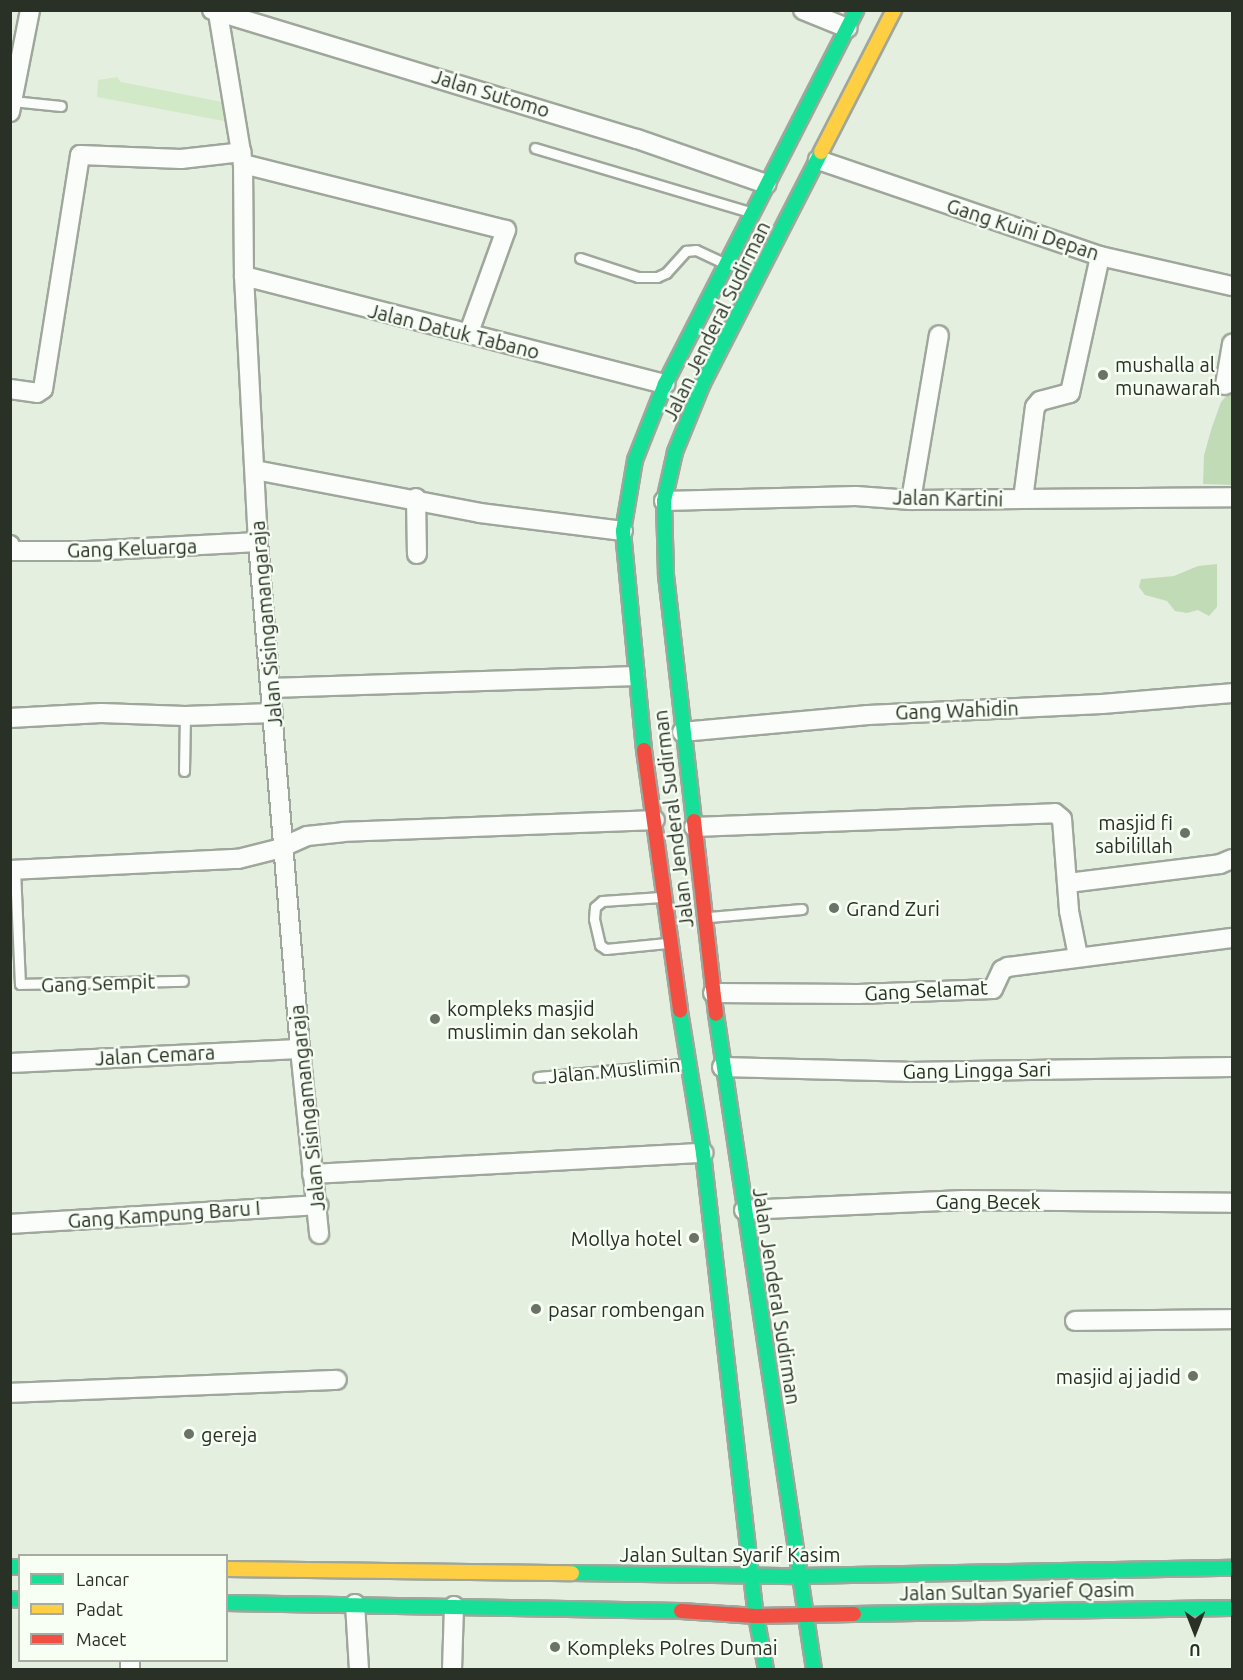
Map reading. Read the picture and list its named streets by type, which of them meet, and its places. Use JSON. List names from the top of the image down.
{
  "streets": {
    "main road": ["Jalan Jenderal Sudirman", "Jalan Sultan Syarif Kasim", "Jalan Sultan Syarief Qasim"],
    "street": [
      "Jalan Sutomo",
      "Gang Kuini Depan",
      "Jalan Datuk Tabano",
      "Jalan Kartini",
      "Gang Keluarga",
      "Jalan Sisingamangaraja",
      "Gang Wahidin",
      "Gang Selamat",
      "Jalan Cemara",
      "Gang Lingga Sari",
      "Gang Becek",
      "Gang Kampung Baru I"
    ],
    "lane": ["Gang Sempit", "Jalan Muslimin"]
  },
  "crossings": [
    ["Jalan Sutomo", "Jalan Jenderal Sudirman"],
    ["Jalan Sutomo", "Jalan Sisingamangaraja"],
    ["Gang Kuini Depan", "Jalan Jenderal Sudirman"],
    ["Jalan Jenderal Sudirman", "Jalan Datuk Tabano"],
    ["Jalan Jenderal Sudirman", "Jalan Kartini"],
    ["Jalan Jenderal Sudirman", "Gang Wahidin"],
    ["Jalan Jenderal Sudirman", "Gang Selamat"],
    ["Jalan Jenderal Sudirman", "Jalan Muslimin"],
    ["Jalan Jenderal Sudirman", "Gang Lingga Sari"],
    ["Jalan Jenderal Sudirman", "Gang Becek"],
    ["Jalan Jenderal Sudirman", "Jalan Sultan Syarif Kasim"],
    ["Jalan Jenderal Sudirman", "Jalan Sultan Syarief Qasim"],
    ["Jalan Datuk Tabano", "Jalan Sisingamangaraja"],
    ["Gang Keluarga", "Jalan Sisingamangaraja"],
    ["Jalan Sisingamangaraja", "Jalan Cemara"],
    ["Jalan Sisingamangaraja", "Gang Kampung Baru I"]
  ],
  "places": [
    "mushalla al munawarah",
    "masjid fi sabilillah",
    "Grand Zuri",
    "kompleks masjid muslimin dan sekolah",
    "Mollya hotel",
    "pasar rombengan",
    "masjid aj jadid",
    "gereja",
    "Kompleks Polres Dumai"
  ],
  "legend": ["Lancar", "Padat", "Macet"],
  "north": "bottom"
}
